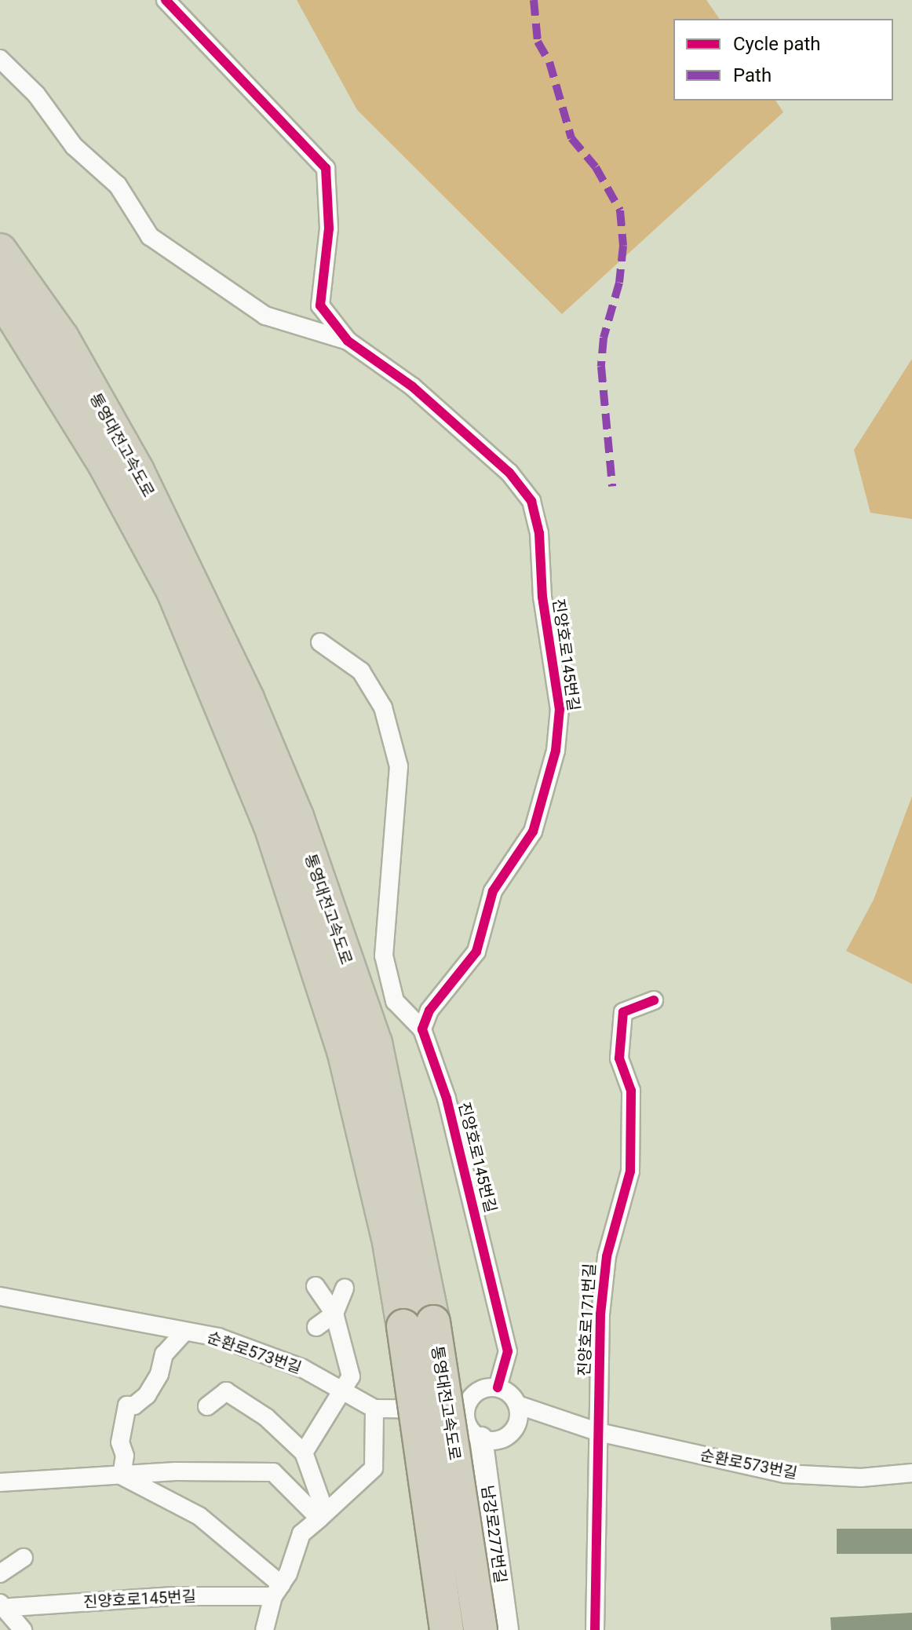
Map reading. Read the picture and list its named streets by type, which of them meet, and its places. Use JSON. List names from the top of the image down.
{
  "streets": {
    "highway": ["통영대전고속도로"],
    "street": [
      "진양호로145번길",
      "진양호로171번길",
      "순환로573번길",
      "남강로277번길"
    ]
  },
  "crossings": [
    ["진양호로145번길", "순환로573번길"],
    ["진양호로145번길", "남강로277번길"],
    ["진양호로171번길", "순환로573번길"],
    ["순환로573번길", "남강로277번길"]
  ],
  "legend": ["Cycle path", "Path"]
}
